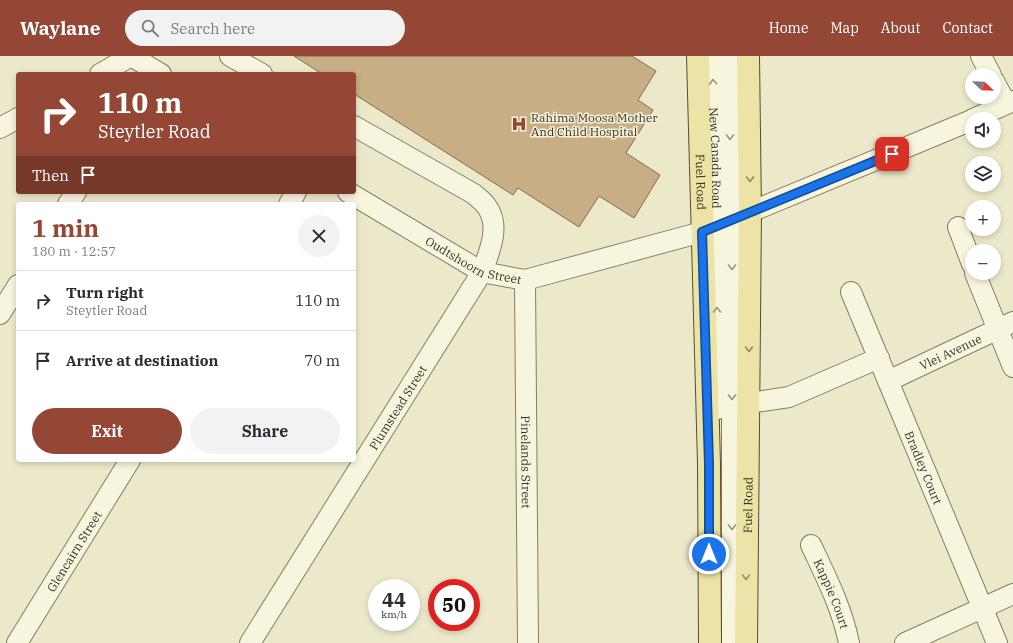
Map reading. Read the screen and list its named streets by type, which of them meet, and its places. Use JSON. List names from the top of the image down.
{
  "streets": {
    "main road": ["Fuel Road"],
    "street": [
      "New Canada Road",
      "Oudtshoorn Street",
      "Vlei Avenue",
      "Plumstead Street",
      "Pinelands Street",
      "Bradley Court",
      "Glencairn Street",
      "Kappie Court"
    ]
  },
  "crossings": [
    ["New Canada Road", "Fuel Road"],
    ["New Canada Road", "Oudtshoorn Street"],
    ["Fuel Road", "Oudtshoorn Street"],
    ["Oudtshoorn Street", "Plumstead Street"],
    ["Oudtshoorn Street", "Pinelands Street"],
    ["Vlei Avenue", "Bradley Court"]
  ],
  "places": {
    "hospital": ["Rahima Moosa Mother And Child Hospital"]
  },
  "north": "bottom right",
  "page": {
    "header": "Waylane",
    "search": "Search here",
    "nav": [
      "Home",
      "Map",
      "About",
      "Contact"
    ],
    "map_buttons": ["+", "−"],
    "turn": ["110 m", "Steytler Road"],
    "then": "Then",
    "heading": ["1 min", "180 m · 12:57"],
    "list": [
      {
        "name": "Turn right",
        "note": "Steytler Road",
        "value": "110 m"
      },
      {
        "name": "Arrive at destination",
        "value": "70 m"
      }
    ],
    "buttons": ["Exit", "Share"],
    "speed": "44 km/h",
    "limit": "50"
  }
}
